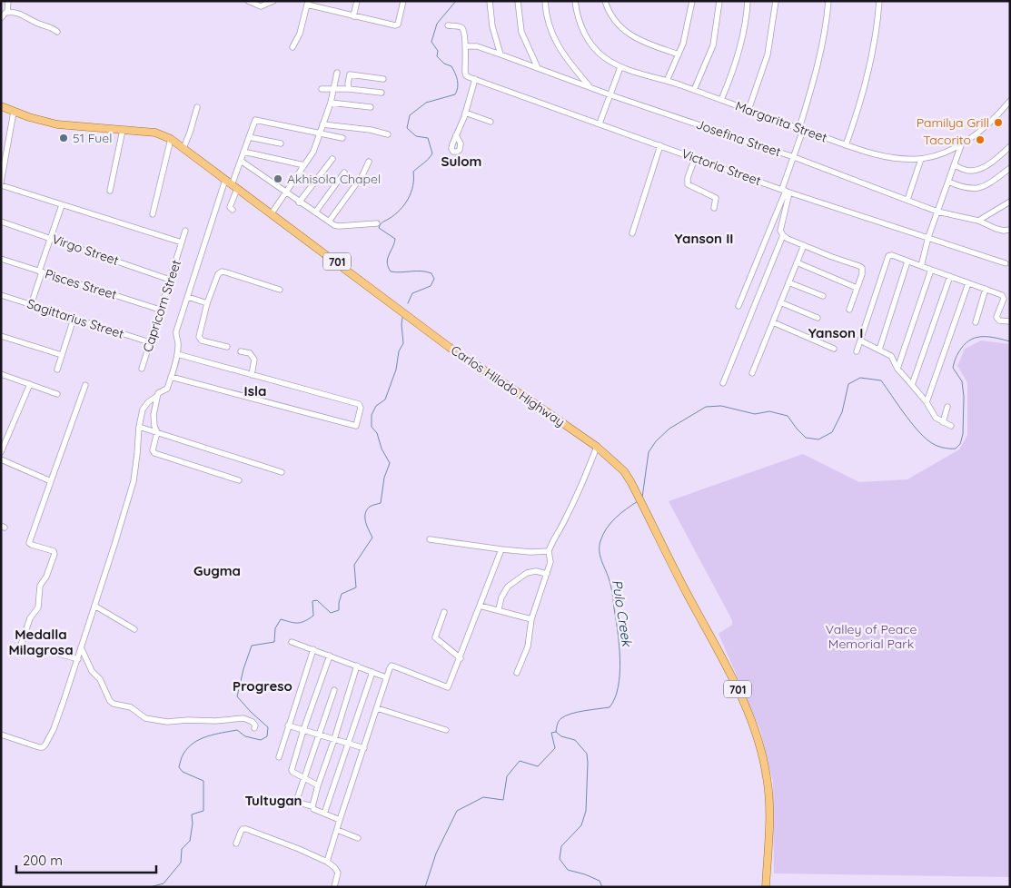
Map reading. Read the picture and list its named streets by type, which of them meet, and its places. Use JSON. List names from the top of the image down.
{
  "streets": {
    "main road": ["701", "Carlos Hilado Highway"],
    "street": [
      "Margarita Street",
      "Josefina Street",
      "Victoria Street",
      "Virgo Street",
      "Pisces Street",
      "Capricorn Street",
      "Sagittarius Street"
    ]
  },
  "crossings": [
    ["Virgo Street", "Capricorn Street"],
    ["Pisces Street", "Capricorn Street"],
    ["Capricorn Street", "Sagittarius Street"]
  ],
  "districts": [
    "Sulom",
    "Yanson II",
    "Yanson I",
    "Isla",
    "Gugma",
    "Medalla Milagrosa",
    "Progreso",
    "Tultugan"
  ],
  "water": ["Pulo Creek"],
  "parks": ["Valley of Peace Memorial Park"],
  "places": [
    "Pamilya Grill",
    "51 Fuel",
    "Tacorito",
    "Akhisola Chapel"
  ],
  "scale_bar": "200 m"
}
